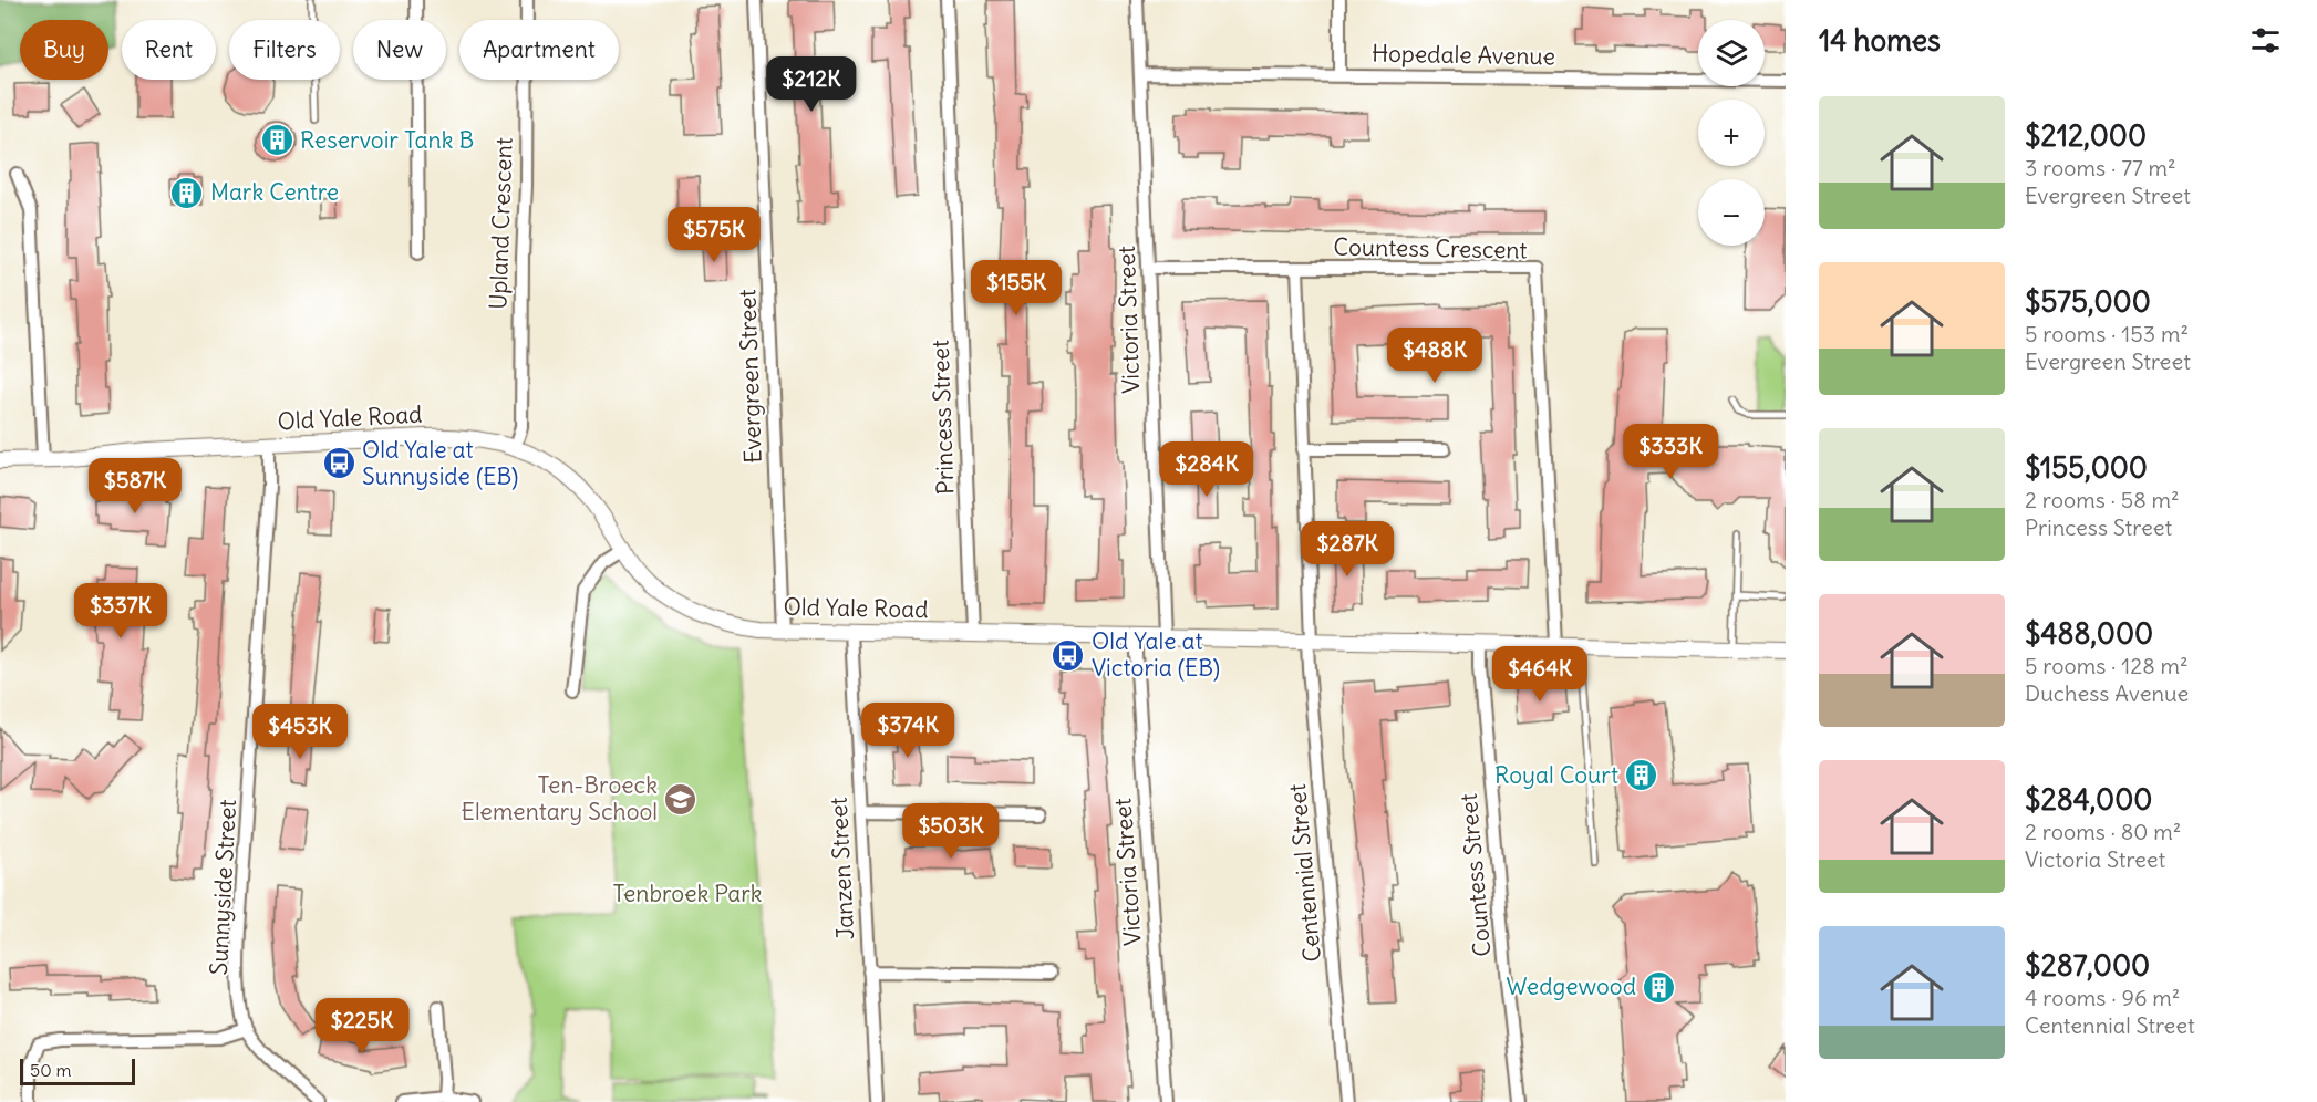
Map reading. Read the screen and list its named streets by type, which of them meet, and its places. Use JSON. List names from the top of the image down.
{
  "streets": {
    "street": [
      "Hopedale Avenue",
      "Upland Crescent",
      "Countess Crescent",
      "Victoria Street",
      "Evergreen Street",
      "Princess Street",
      "Old Yale Road",
      "Janzen Street",
      "Centennial Street",
      "Countess Street",
      "Sunnyside Street"
    ]
  },
  "crossings": [
    ["Hopedale Avenue", "Victoria Street"],
    ["Upland Crescent", "Old Yale Road"],
    ["Countess Crescent", "Victoria Street"],
    ["Countess Crescent", "Old Yale Road"],
    ["Countess Crescent", "Centennial Street"],
    ["Victoria Street", "Old Yale Road"],
    ["Evergreen Street", "Old Yale Road"],
    ["Princess Street", "Old Yale Road"],
    ["Old Yale Road", "Janzen Street"],
    ["Old Yale Road", "Centennial Street"],
    ["Old Yale Road", "Countess Street"],
    ["Old Yale Road", "Sunnyside Street"]
  ],
  "parks": ["Tenbroek Park"],
  "places": {
    "building": [
      "Reservoir Tank B",
      "Mark Centre",
      "Royal Court",
      "Wedgewood"
    ],
    "bus stop": ["Old Yale at Sunnyside (EB)", "Old Yale at Victoria (EB)"],
    "school or university": ["Ten-Broeck Elementary School"]
  },
  "scale_bar": "50 m",
  "page": {
    "heading": "14 homes",
    "map_buttons": ["+", "−"],
    "chip": [
      "Buy",
      "Rent",
      "Filters",
      "New",
      "Apartment"
    ],
    "price": [
      "$212K",
      "$575K",
      "$155K",
      "$488K",
      "$333K",
      "$284K",
      "$587K",
      "$287K",
      "$337K",
      "$464K",
      "$374K",
      "$453K",
      "$503K",
      "$225K"
    ],
    "list": [
      {
        "name": "$212,000",
        "note": "3 rooms · 77 m² · Evergreen Street"
      },
      {
        "name": "$575,000",
        "note": "5 rooms · 153 m² · Evergreen Street"
      },
      {
        "name": "$155,000",
        "note": "2 rooms · 58 m² · Princess Street"
      },
      {
        "name": "$488,000",
        "note": "5 rooms · 128 m² · Duchess Avenue"
      },
      {
        "name": "$284,000",
        "note": "2 rooms · 80 m² · Victoria Street"
      },
      {
        "name": "$287,000",
        "note": "4 rooms · 96 m² · Centennial Street"
      }
    ],
    "scale": "50 m"
  }
}
